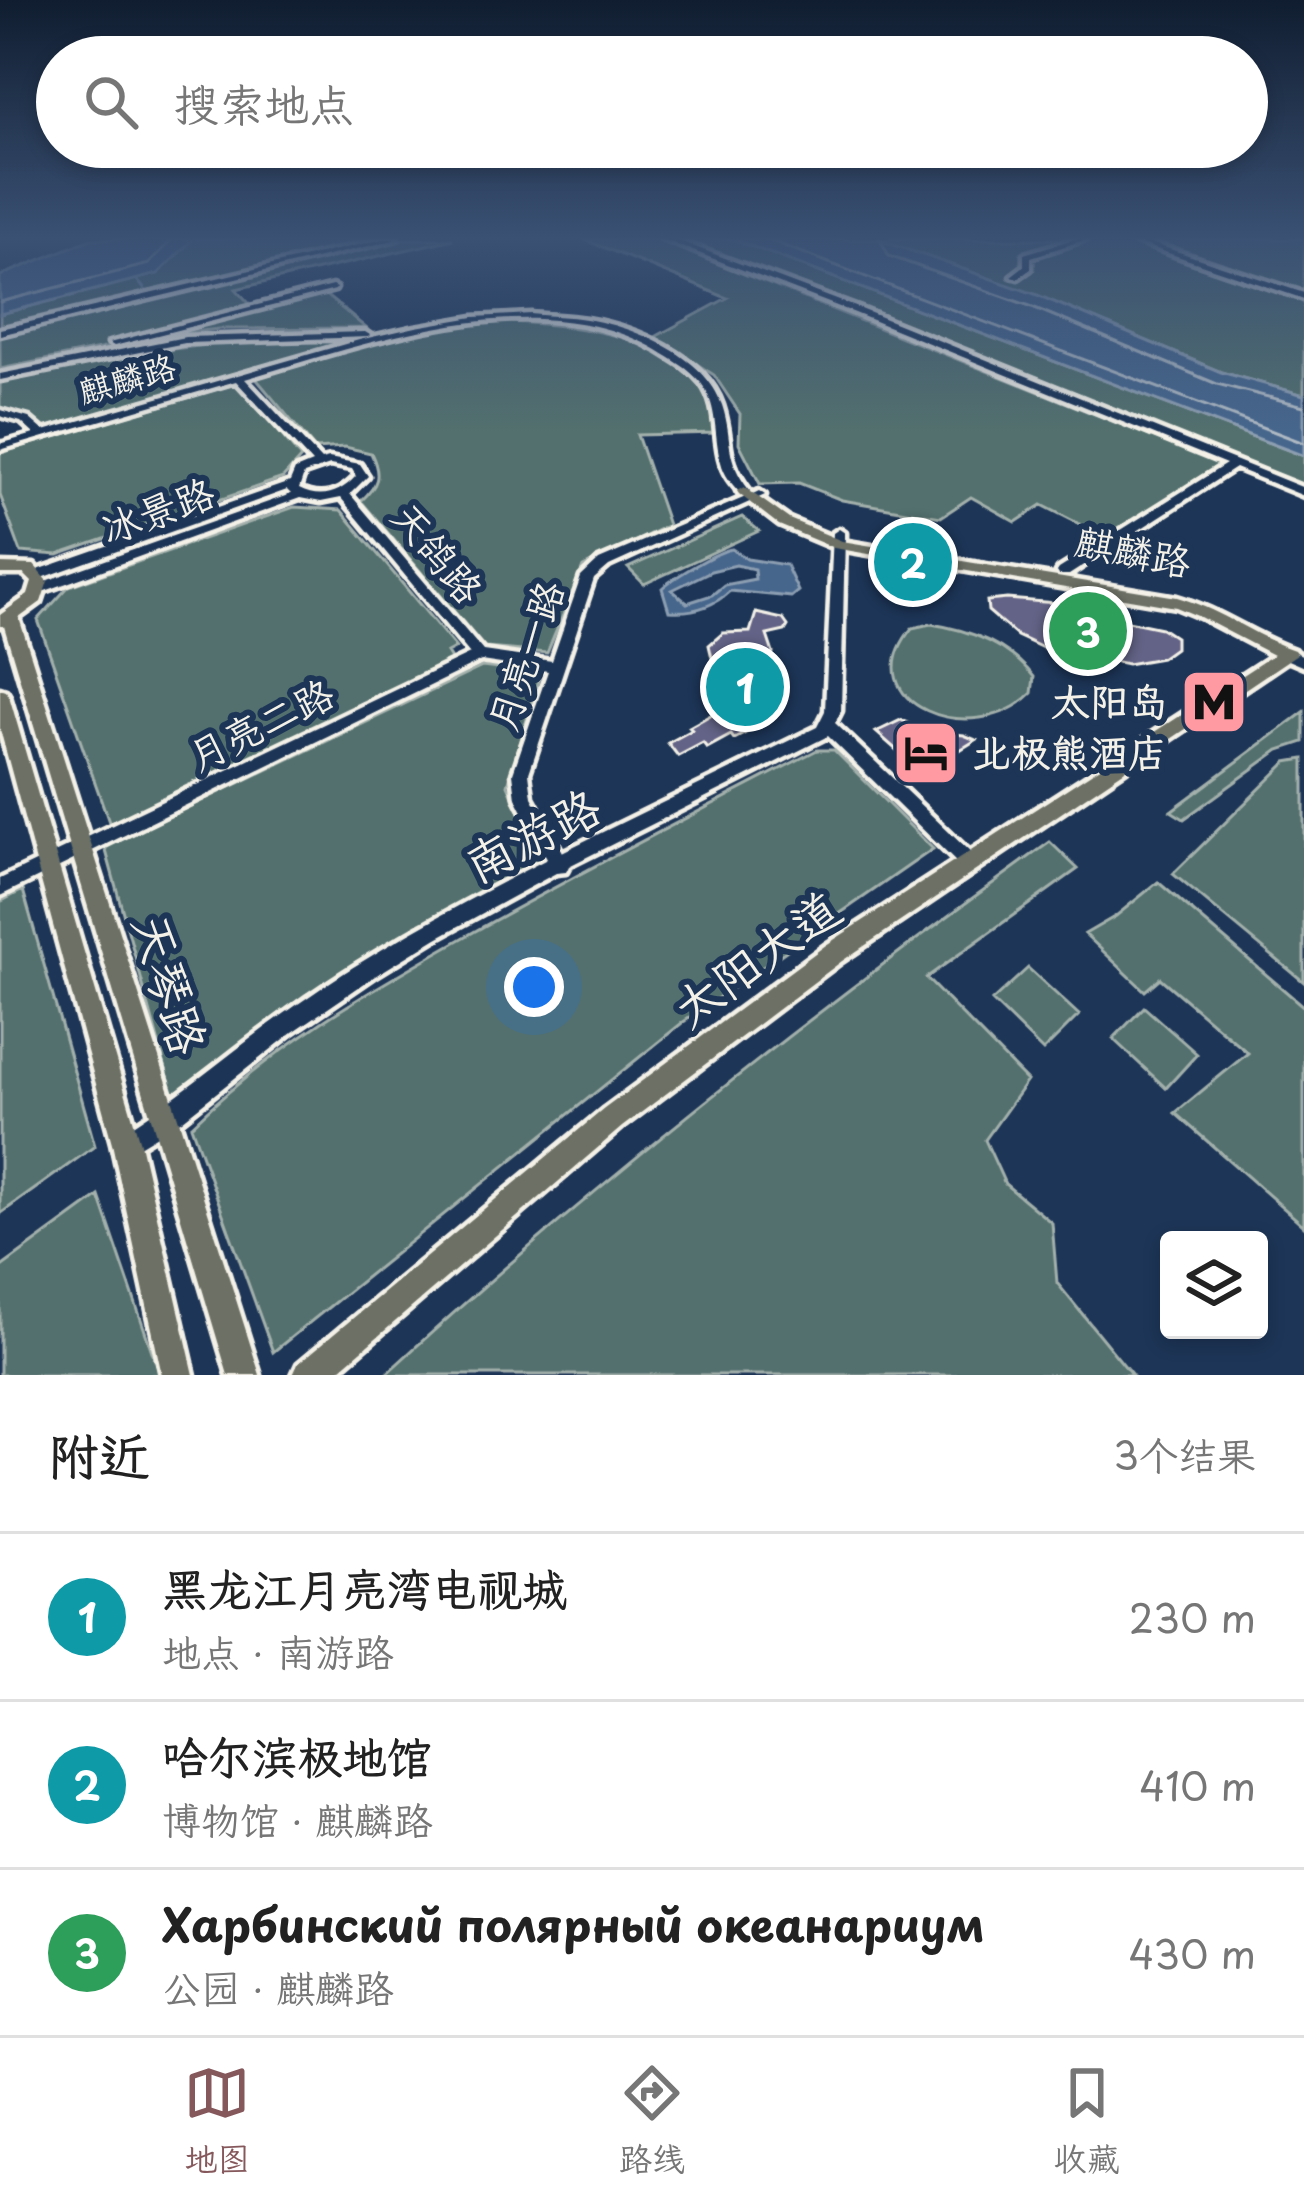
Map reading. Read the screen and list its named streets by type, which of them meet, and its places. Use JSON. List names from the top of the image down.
{
  "streets": {
    "main road": ["麒麟路", "太阳大道", "天琴路"],
    "street": [
      "冰景路",
      "天鸽路",
      "月亮一路",
      "月亮二路",
      "南游路"
    ]
  },
  "crossings": [
    ["麒麟路", "月亮一路"],
    ["麒麟路", "太阳大道"],
    ["天鸽路", "月亮二路"],
    ["月亮一路", "南游路"],
    ["月亮二路", "天琴路"],
    ["南游路", "天琴路"]
  ],
  "places": {
    "metro station": ["太阳岛"],
    "hotel": ["北极熊酒店"]
  },
  "page": {
    "search": "搜索地点",
    "pins": ["2", "3", "1"],
    "heading": ["附近", "3个结果"],
    "list": [
      {
        "mark": "1",
        "name": "黑龙江月亮湾电视城",
        "note": "地点 · 南游路",
        "value": "230 m"
      },
      {
        "mark": "2",
        "name": "哈尔滨极地馆",
        "note": "博物馆 · 麒麟路",
        "value": "410 m"
      },
      {
        "mark": "3",
        "name": "Харбинский полярный океанариум",
        "note": "公园 · 麒麟路",
        "value": "430 m"
      }
    ],
    "nav": ["地图", "路线", "收藏"]
  }
}
